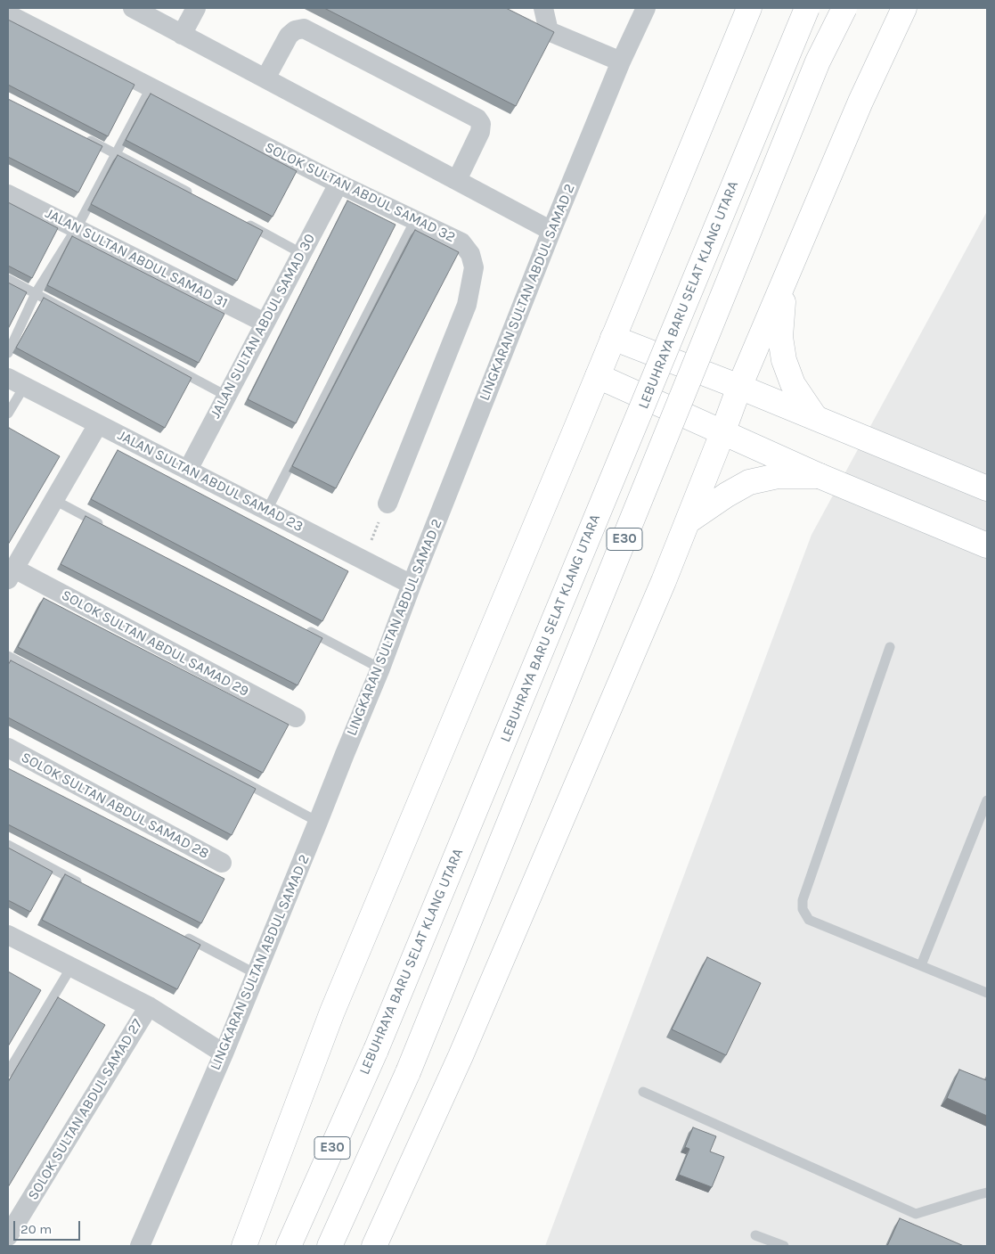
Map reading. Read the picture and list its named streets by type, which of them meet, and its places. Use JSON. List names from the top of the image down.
{
  "streets": {
    "main road": ["LEBUHRAYA BARU SELAT KLANG UTARA", "E30"],
    "street": [
      "SOLOK SULTAN ABDUL SAMAD 32",
      "JALAN SULTAN ABDUL SAMAD 31",
      "LINGKARAN SULTAN ABDUL SAMAD 2",
      "JALAN SULTAN ABDUL SAMAD 30",
      "JALAN SULTAN ABDUL SAMAD 23",
      "SOLOK SULTAN ABDUL SAMAD 29",
      "SOLOK SULTAN ABDUL SAMAD 28",
      "SOLOK SULTAN ABDUL SAMAD 27"
    ]
  },
  "crossings": [
    ["SOLOK SULTAN ABDUL SAMAD 32", "JALAN SULTAN ABDUL SAMAD 30"],
    ["JALAN SULTAN ABDUL SAMAD 31", "JALAN SULTAN ABDUL SAMAD 30"],
    ["LINGKARAN SULTAN ABDUL SAMAD 2", "JALAN SULTAN ABDUL SAMAD 23"],
    ["JALAN SULTAN ABDUL SAMAD 30", "JALAN SULTAN ABDUL SAMAD 23"]
  ],
  "scale_bar": "20 m"
}
